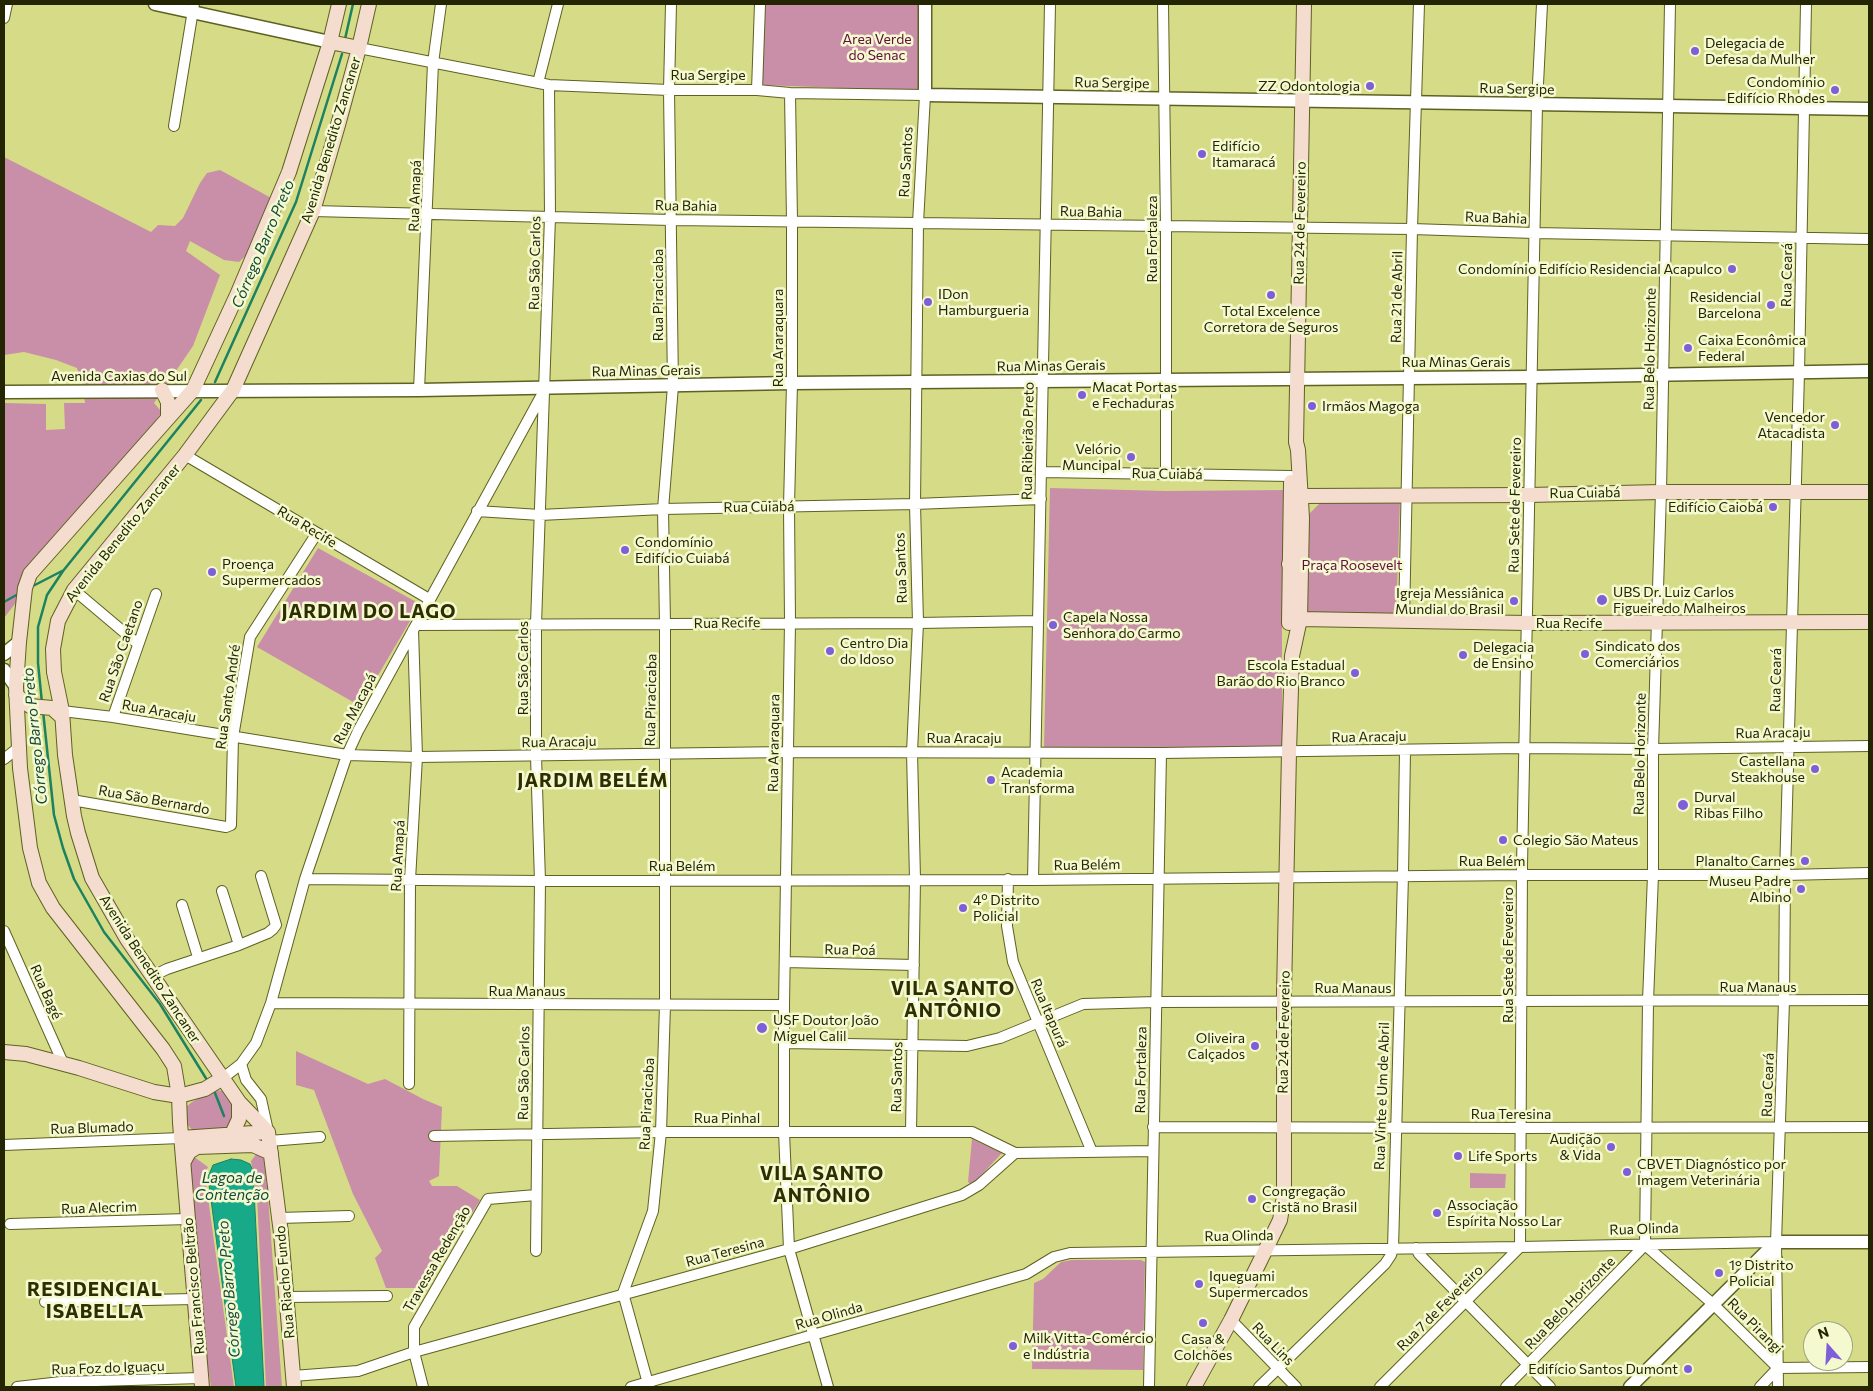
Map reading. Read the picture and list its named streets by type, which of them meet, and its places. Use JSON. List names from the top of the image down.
{
  "streets": {
    "main road": [
      "Avenida Benedito Zancaner",
      "Rua 24 de Fevereiro",
      "Rua Cuiabá",
      "Rua Recife",
      "Rua Riacho Fundo",
      "Rua Francisco Beltrão"
    ],
    "street": [
      "Rua Sergipe",
      "Rua Santos",
      "Rua Amapá",
      "Rua Bahia",
      "Rua Fortaleza",
      "Rua São Carlos",
      "Rua Ceará",
      "Rua Piracicaba",
      "Rua 21 de Abril",
      "Rua Araraquara",
      "Rua Belo Horizonte",
      "Rua Minas Gerais",
      "Avenida Caxias do Sul",
      "Rua Ribeirão Preto",
      "Rua Sete de Fevereiro",
      "Rua São Caetano",
      "Rua Santo André",
      "Rua Macapá",
      "Rua Aracaju",
      "Rua São Bernardo",
      "Rua Belém",
      "Rua Poá",
      "Rua Manaus",
      "Rua Bagé",
      "Rua Itapurá",
      "Rua Vinte e Um de Abril",
      "Rua Teresina",
      "Rua Pinhal",
      "Rua Blumado",
      "Rua Alecrim",
      "Rua Olinda",
      "Travessa Redenção",
      "Rua 7 de Fevereiro",
      "Rua Pirangi",
      "Rua Lins",
      "Rua Foz do Iguaçu"
    ]
  },
  "crossings": [
    ["Rua Sergipe", "Avenida Benedito Zancaner"],
    ["Rua Sergipe", "Rua Santos"],
    ["Rua Sergipe", "Rua Amapá"],
    ["Rua Sergipe", "Rua 24 de Fevereiro"],
    ["Rua Sergipe", "Rua Fortaleza"],
    ["Rua Sergipe", "Rua São Carlos"],
    ["Rua Sergipe", "Rua Ceará"],
    ["Rua Sergipe", "Rua Piracicaba"],
    ["Rua Sergipe", "Rua 21 de Abril"],
    ["Rua Sergipe", "Rua Araraquara"],
    ["Rua Sergipe", "Rua Belo Horizonte"],
    ["Rua Sergipe", "Rua Ribeirão Preto"],
    ["Rua Sergipe", "Rua Sete de Fevereiro"],
    ["Avenida Benedito Zancaner", "Rua Bahia"],
    ["Avenida Benedito Zancaner", "Rua Minas Gerais"],
    ["Avenida Benedito Zancaner", "Avenida Caxias do Sul"],
    ["Avenida Benedito Zancaner", "Rua Recife"],
    ["Avenida Benedito Zancaner", "Rua Macapá"],
    ["Avenida Benedito Zancaner", "Rua Aracaju"],
    ["Avenida Benedito Zancaner", "Rua São Bernardo"],
    ["Avenida Benedito Zancaner", "Rua Riacho Fundo"],
    ["Rua Santos", "Rua Bahia"],
    ["Rua Santos", "Rua Minas Gerais"],
    ["Rua Santos", "Rua Cuiabá"],
    ["Rua Santos", "Rua Recife"],
    ["Rua Santos", "Rua Aracaju"],
    ["Rua Santos", "Rua Belém"],
    ["Rua Santos", "Rua Poá"],
    ["Rua Santos", "Rua Manaus"],
    ["Rua Santos", "Rua Pinhal"],
    ["Rua Amapá", "Rua Bahia"],
    ["Rua Amapá", "Rua Minas Gerais"],
    ["Rua Amapá", "Rua Recife"],
    ["Rua Amapá", "Rua Macapá"],
    ["Rua Amapá", "Rua Aracaju"],
    ["Rua Amapá", "Rua Belém"],
    ["Rua Amapá", "Rua Manaus"],
    ["Rua Bahia", "Rua 24 de Fevereiro"],
    ["Rua Bahia", "Rua Fortaleza"],
    ["Rua Bahia", "Rua São Carlos"],
    ["Rua Bahia", "Rua Ceará"],
    ["Rua Bahia", "Rua Piracicaba"],
    ["Rua Bahia", "Rua 21 de Abril"],
    ["Rua Bahia", "Rua Araraquara"],
    ["Rua Bahia", "Rua Belo Horizonte"],
    ["Rua Bahia", "Rua Ribeirão Preto"],
    ["Rua Bahia", "Rua Sete de Fevereiro"],
    ["Rua 24 de Fevereiro", "Rua Minas Gerais"],
    ["Rua 24 de Fevereiro", "Rua Cuiabá"],
    ["Rua 24 de Fevereiro", "Rua Recife"],
    ["Rua 24 de Fevereiro", "Rua Aracaju"],
    ["Rua 24 de Fevereiro", "Rua Belém"],
    ["Rua 24 de Fevereiro", "Rua Manaus"],
    ["Rua 24 de Fevereiro", "Rua Teresina"],
    ["Rua 24 de Fevereiro", "Rua Olinda"],
    ["Rua 24 de Fevereiro", "Rua Lins"],
    ["Rua Fortaleza", "Rua Minas Gerais"],
    ["Rua Fortaleza", "Rua Cuiabá"],
    ["Rua Fortaleza", "Rua Aracaju"],
    ["Rua Fortaleza", "Rua Belém"],
    ["Rua Fortaleza", "Rua Manaus"],
    ["Rua Fortaleza", "Rua Teresina"],
    ["Rua Fortaleza", "Rua Olinda"],
    ["Rua São Carlos", "Rua Minas Gerais"],
    ["Rua São Carlos", "Rua Cuiabá"],
    ["Rua São Carlos", "Rua Recife"],
    ["Rua São Carlos", "Rua Macapá"],
    ["Rua São Carlos", "Rua Aracaju"],
    ["Rua São Carlos", "Rua Belém"],
    ["Rua São Carlos", "Rua Manaus"],
    ["Rua São Carlos", "Rua Pinhal"],
    ["Rua São Carlos", "Travessa Redenção"],
    ["Rua Ceará", "Rua Minas Gerais"],
    ["Rua Ceará", "Rua Cuiabá"],
    ["Rua Ceará", "Rua Recife"],
    ["Rua Ceará", "Rua Aracaju"],
    ["Rua Ceará", "Rua Belém"],
    ["Rua Ceará", "Rua Manaus"],
    ["Rua Ceará", "Rua Teresina"],
    ["Rua Ceará", "Rua Olinda"],
    ["Rua Ceará", "Rua Pirangi"],
    ["Rua Piracicaba", "Rua Minas Gerais"],
    ["Rua Piracicaba", "Rua Cuiabá"],
    ["Rua Piracicaba", "Rua Recife"],
    ["Rua Piracicaba", "Rua Aracaju"],
    ["Rua Piracicaba", "Rua Belém"],
    ["Rua Piracicaba", "Rua Manaus"],
    ["Rua Piracicaba", "Rua Teresina"],
    ["Rua Piracicaba", "Rua Pinhal"],
    ["Rua 21 de Abril", "Rua Minas Gerais"],
    ["Rua 21 de Abril", "Rua Cuiabá"],
    ["Rua 21 de Abril", "Rua Recife"],
    ["Rua Araraquara", "Rua Minas Gerais"],
    ["Rua Araraquara", "Rua Cuiabá"],
    ["Rua Araraquara", "Rua Recife"],
    ["Rua Araraquara", "Rua Aracaju"],
    ["Rua Araraquara", "Rua Belém"],
    ["Rua Araraquara", "Rua Poá"],
    ["Rua Araraquara", "Rua Manaus"],
    ["Rua Araraquara", "Rua Teresina"],
    ["Rua Araraquara", "Rua Pinhal"],
    ["Rua Araraquara", "Rua Olinda"],
    ["Rua Belo Horizonte", "Rua Minas Gerais"],
    ["Rua Belo Horizonte", "Rua Cuiabá"],
    ["Rua Belo Horizonte", "Rua Recife"],
    ["Rua Belo Horizonte", "Rua Aracaju"],
    ["Rua Belo Horizonte", "Rua Belém"],
    ["Rua Belo Horizonte", "Rua Manaus"],
    ["Rua Belo Horizonte", "Rua Teresina"],
    ["Rua Belo Horizonte", "Rua Olinda"],
    ["Rua Belo Horizonte", "Rua Pirangi"],
    ["Rua Minas Gerais", "Avenida Caxias do Sul"],
    ["Rua Minas Gerais", "Rua Ribeirão Preto"],
    ["Rua Minas Gerais", "Rua Sete de Fevereiro"],
    ["Rua Minas Gerais", "Rua Macapá"],
    ["Rua Ribeirão Preto", "Rua Cuiabá"],
    ["Rua Ribeirão Preto", "Rua Recife"],
    ["Rua Ribeirão Preto", "Rua Aracaju"],
    ["Rua Ribeirão Preto", "Rua Belém"],
    ["Rua Cuiabá", "Rua Sete de Fevereiro"],
    ["Rua Cuiabá", "Rua Macapá"],
    ["Rua Sete de Fevereiro", "Rua Recife"],
    ["Rua Sete de Fevereiro", "Rua Aracaju"],
    ["Rua Sete de Fevereiro", "Rua Belém"],
    ["Rua Sete de Fevereiro", "Rua Manaus"],
    ["Rua Sete de Fevereiro", "Rua Teresina"],
    ["Rua Sete de Fevereiro", "Rua Olinda"],
    ["Rua Sete de Fevereiro", "Rua 7 de Fevereiro"],
    ["Rua Recife", "Rua Santo André"],
    ["Rua Recife", "Rua Macapá"],
    ["Rua São Caetano", "Rua Aracaju"],
    ["Rua Santo André", "Rua Aracaju"],
    ["Rua Santo André", "Rua São Bernardo"],
    ["Rua Macapá", "Rua Aracaju"],
    ["Rua Macapá", "Rua Belém"],
    ["Rua Macapá", "Rua Manaus"],
    ["Rua Macapá", "Rua Riacho Fundo"],
    ["Rua Aracaju", "Rua Vinte e Um de Abril"],
    ["Rua Belém", "Rua Itapurá"],
    ["Rua Belém", "Rua Vinte e Um de Abril"],
    ["Rua Manaus", "Rua Itapurá"],
    ["Rua Manaus", "Rua Vinte e Um de Abril"],
    ["Rua Vinte e Um de Abril", "Rua Teresina"],
    ["Rua Vinte e Um de Abril", "Rua Olinda"],
    ["Rua Teresina", "Rua Pinhal"],
    ["Rua Teresina", "Travessa Redenção"],
    ["Rua Teresina", "Rua Riacho Fundo"],
    ["Rua Blumado", "Rua Francisco Beltrão"],
    ["Rua Alecrim", "Rua Francisco Beltrão"],
    ["Rua Olinda", "Rua 7 de Fevereiro"],
    ["Rua Olinda", "Rua Pirangi"],
    ["Rua Francisco Beltrão", "Rua Foz do Iguaçu"]
  ],
  "districts": [
    "JARDIM DO LAGO",
    "JARDIM BELÉM",
    "VILA SANTO ANTÔNIO",
    "VILA SANTO ANTÔNIO",
    "RESIDENCIAL ISABELLA"
  ],
  "water": ["Córrego Barro Preto", "Lagoa de Contenção"],
  "parks": ["Area Verde do Senac", "Praça Roosevelt"],
  "places": [
    "Delegacia de Defesa da Mulher",
    "ZZ Odontologia",
    "Condomínio Edifício Rhodes",
    "Edifício Itamaracá",
    "Condomínio Edifício Residencial Acapulco",
    "Total Excelence Corretora de Seguros",
    "IDon Hamburgueria",
    "Residencial Barcelona",
    "Caixa Econômica Federal",
    "Macat Portas e Fechaduras",
    "Irmãos Magoga",
    "Vencedor Atacadista",
    "Velório Muncipal",
    "Edifício Caiobá",
    "Condomínio Edifício Cuiabá",
    "Proença Supermercados",
    "UBS Dr. Luiz Carlos Figueiredo Malheiros",
    "Igreja Messiânica Mundial do Brasil",
    "Capela Nossa Senhora do Carmo",
    "Centro Dia do Idoso",
    "Sindicato dos Comerciários",
    "Delegacia de Ensino",
    "Escola Estadual Barão do Rio Branco",
    "Castellana Steakhouse",
    "Academia Transforma",
    "Durval Ribas Filho",
    "Colegio São Mateus",
    "Planalto Carnes",
    "Museu Padre Albino",
    "4º Distrito Policial",
    "USF Doutor João Miguel Calil",
    "Oliveira Calçados",
    "Audição & Vida",
    "Life Sports",
    "CBVET Diagnóstico por Imagem Veterinária",
    "Congregação Cristã no Brasil",
    "Associação Espírita Nosso Lar",
    "1° Distrito Policial",
    "Iqueguami Supermercados",
    "Casa & Colchões",
    "Milk Vitta-Comércio e Indústria",
    "Edifício Santos Dumont"
  ],
  "north": "top"
}
